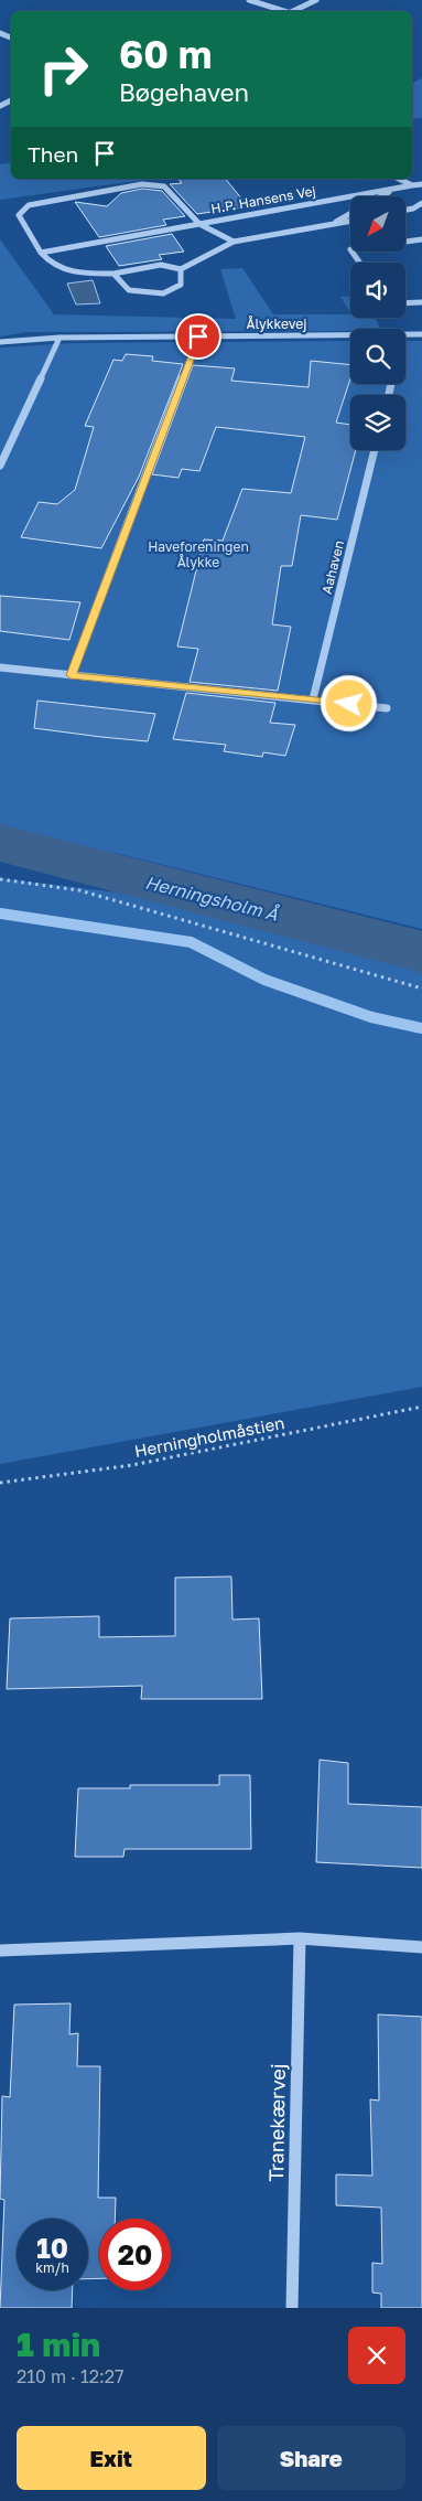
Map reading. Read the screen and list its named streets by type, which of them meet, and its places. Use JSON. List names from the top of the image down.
{
  "streets": {
    "street": [
      "H.P. Hansens Vej",
      "Ålykkevej",
      "Aahaven",
      "Tranekærvej"
    ],
    "path": ["Herningholmåstien"]
  },
  "water": ["Herningsholm Å"],
  "parks": ["Haveforeningen Ålykke"],
  "north": "bottom left",
  "page": {
    "turn": ["60 m", "Bøgehaven"],
    "then": "Then",
    "speed": "10 km/h",
    "limit": "20",
    "heading": ["1 min", "210 m · 12:27"],
    "buttons": ["Exit", "Share"]
  }
}
